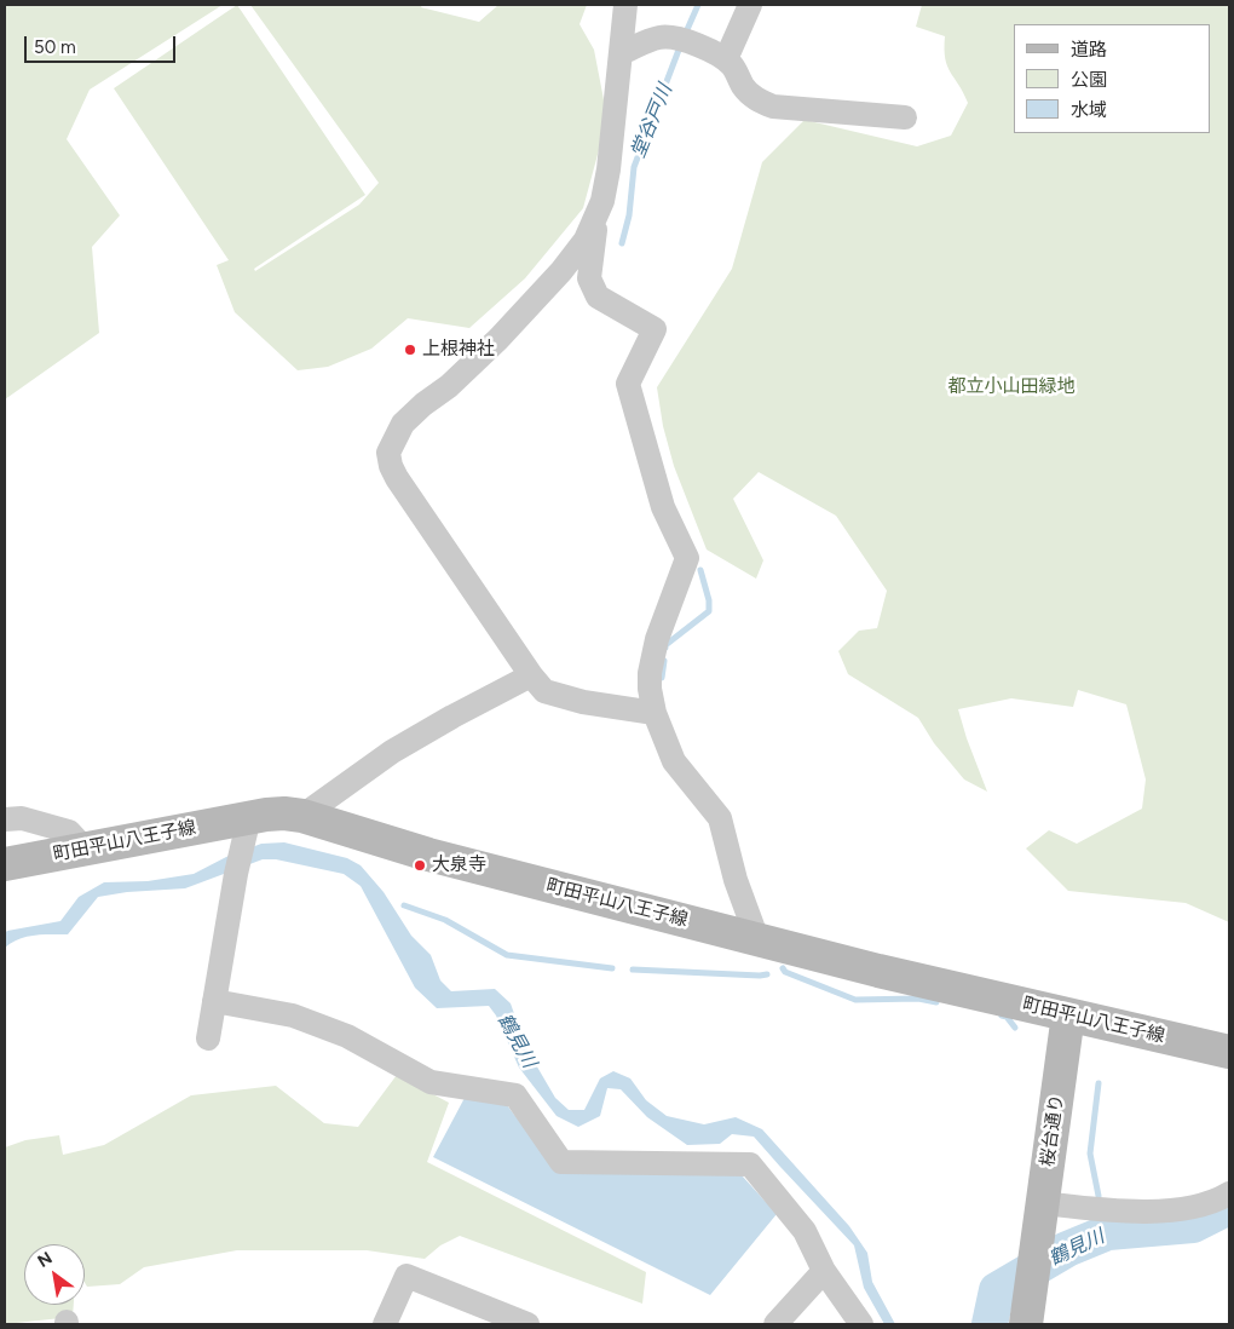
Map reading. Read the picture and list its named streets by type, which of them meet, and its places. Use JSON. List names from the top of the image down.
{
  "streets": {
    "main road": ["町田平山八王子線", "桜台通り"]
  },
  "crossings": [
    ["町田平山八王子線", "桜台通り"]
  ],
  "water": ["堂谷戸川", "鶴見川"],
  "parks": ["都立小山田緑地"],
  "places": ["上根神社", "大泉寺"],
  "legend": ["道路", "公園", "水域"],
  "scale_bar": "50 m",
  "north": "top left"
}
